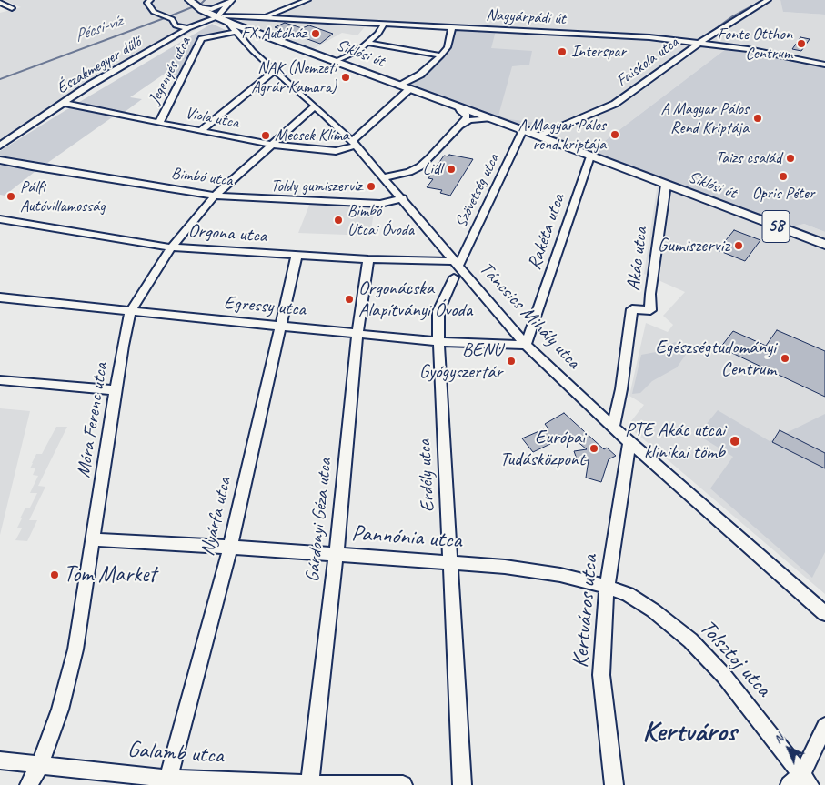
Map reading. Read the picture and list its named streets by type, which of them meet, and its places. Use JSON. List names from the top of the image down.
{
  "streets": {
    "main road": ["Siklósi út", "58"],
    "street": [
      "Nagyárpádi út",
      "Faiskola utca",
      "Északmegyer dűlő",
      "Jegenyés utca",
      "Viola utca",
      "Bimbó utca",
      "Szövetség utca",
      "Rakéta utca",
      "Orgona utca",
      "Akác utca",
      "Egressy utca",
      "Táncsics Mihály utca",
      "Móra Ferenc utca",
      "Erdély utca",
      "Nyárfa utca",
      "Gárdonyi Géza utca",
      "Pannónia utca",
      "Kertváros utca",
      "Tolsztoj utca",
      "Galamb utca"
    ]
  },
  "crossings": [
    ["Nagyárpádi út", "Siklósi út"],
    ["Nagyárpádi út", "Faiskola utca"],
    ["Nagyárpádi út", "Északmegyer dűlő"],
    ["Nagyárpádi út", "Táncsics Mihály utca"],
    ["Siklósi út", "Északmegyer dűlő"],
    ["Siklósi út", "Szövetség utca"],
    ["Siklósi út", "58"],
    ["Siklósi út", "Rakéta utca"],
    ["Siklósi út", "Akác utca"],
    ["Siklósi út", "Táncsics Mihály utca"],
    ["Faiskola utca", "58"],
    ["Északmegyer dűlő", "Viola utca"],
    ["Északmegyer dűlő", "Táncsics Mihály utca"],
    ["Jegenyés utca", "Viola utca"],
    ["Jegenyés utca", "Táncsics Mihály utca"],
    ["Viola utca", "Táncsics Mihály utca"],
    ["Viola utca", "Móra Ferenc utca"],
    ["Bimbó utca", "Táncsics Mihály utca"],
    ["Bimbó utca", "Móra Ferenc utca"],
    ["Szövetség utca", "58"],
    ["Szövetség utca", "Orgona utca"],
    ["Szövetség utca", "Táncsics Mihály utca"],
    ["Rakéta utca", "Egressy utca"],
    ["Rakéta utca", "Táncsics Mihály utca"],
    ["Orgona utca", "Táncsics Mihály utca"],
    ["Orgona utca", "Móra Ferenc utca"],
    ["Orgona utca", "Nyárfa utca"],
    ["Orgona utca", "Gárdonyi Géza utca"],
    ["Akác utca", "Táncsics Mihály utca"],
    ["Egressy utca", "Táncsics Mihály utca"],
    ["Egressy utca", "Móra Ferenc utca"],
    ["Egressy utca", "Erdély utca"],
    ["Egressy utca", "Nyárfa utca"],
    ["Egressy utca", "Gárdonyi Géza utca"],
    ["Táncsics Mihály utca", "Móra Ferenc utca"],
    ["Táncsics Mihály utca", "Kertváros utca"],
    ["Móra Ferenc utca", "Pannónia utca"],
    ["Móra Ferenc utca", "Galamb utca"],
    ["Erdély utca", "Pannónia utca"],
    ["Nyárfa utca", "Pannónia utca"],
    ["Nyárfa utca", "Galamb utca"],
    ["Gárdonyi Géza utca", "Pannónia utca"],
    ["Gárdonyi Géza utca", "Galamb utca"],
    ["Pannónia utca", "Kertváros utca"],
    ["Pannónia utca", "Tolsztoj utca"],
    ["Kertváros utca", "Tolsztoj utca"]
  ],
  "districts": ["Kertváros"],
  "water": ["Pécsi-víz"],
  "places": [
    "FX Autóház",
    "Fonte Otthon Centrum",
    "Interspar",
    "NAK (Nemzeti Agrár Kamara)",
    "A Magyar Pálos Rend Kriptája",
    "A Magyar Pálos rend kriptája",
    "Mecsek Klíma",
    "Taizs család",
    "Lidl",
    "Opris Péter",
    "Toldy gumiszerviz",
    "Pálfi Autóvillamosság",
    "Bimbó Utcai Óvoda",
    "Gumiszerviz",
    "Orgonácska Alapítványi Óvoda",
    "Egészségtudományi Centrum",
    "BENU Gyógyszertár",
    "PTE Akác utcai klinikai tömb",
    "Európai Tudásközpont",
    "Tom Market"
  ],
  "north": "top left"
}
